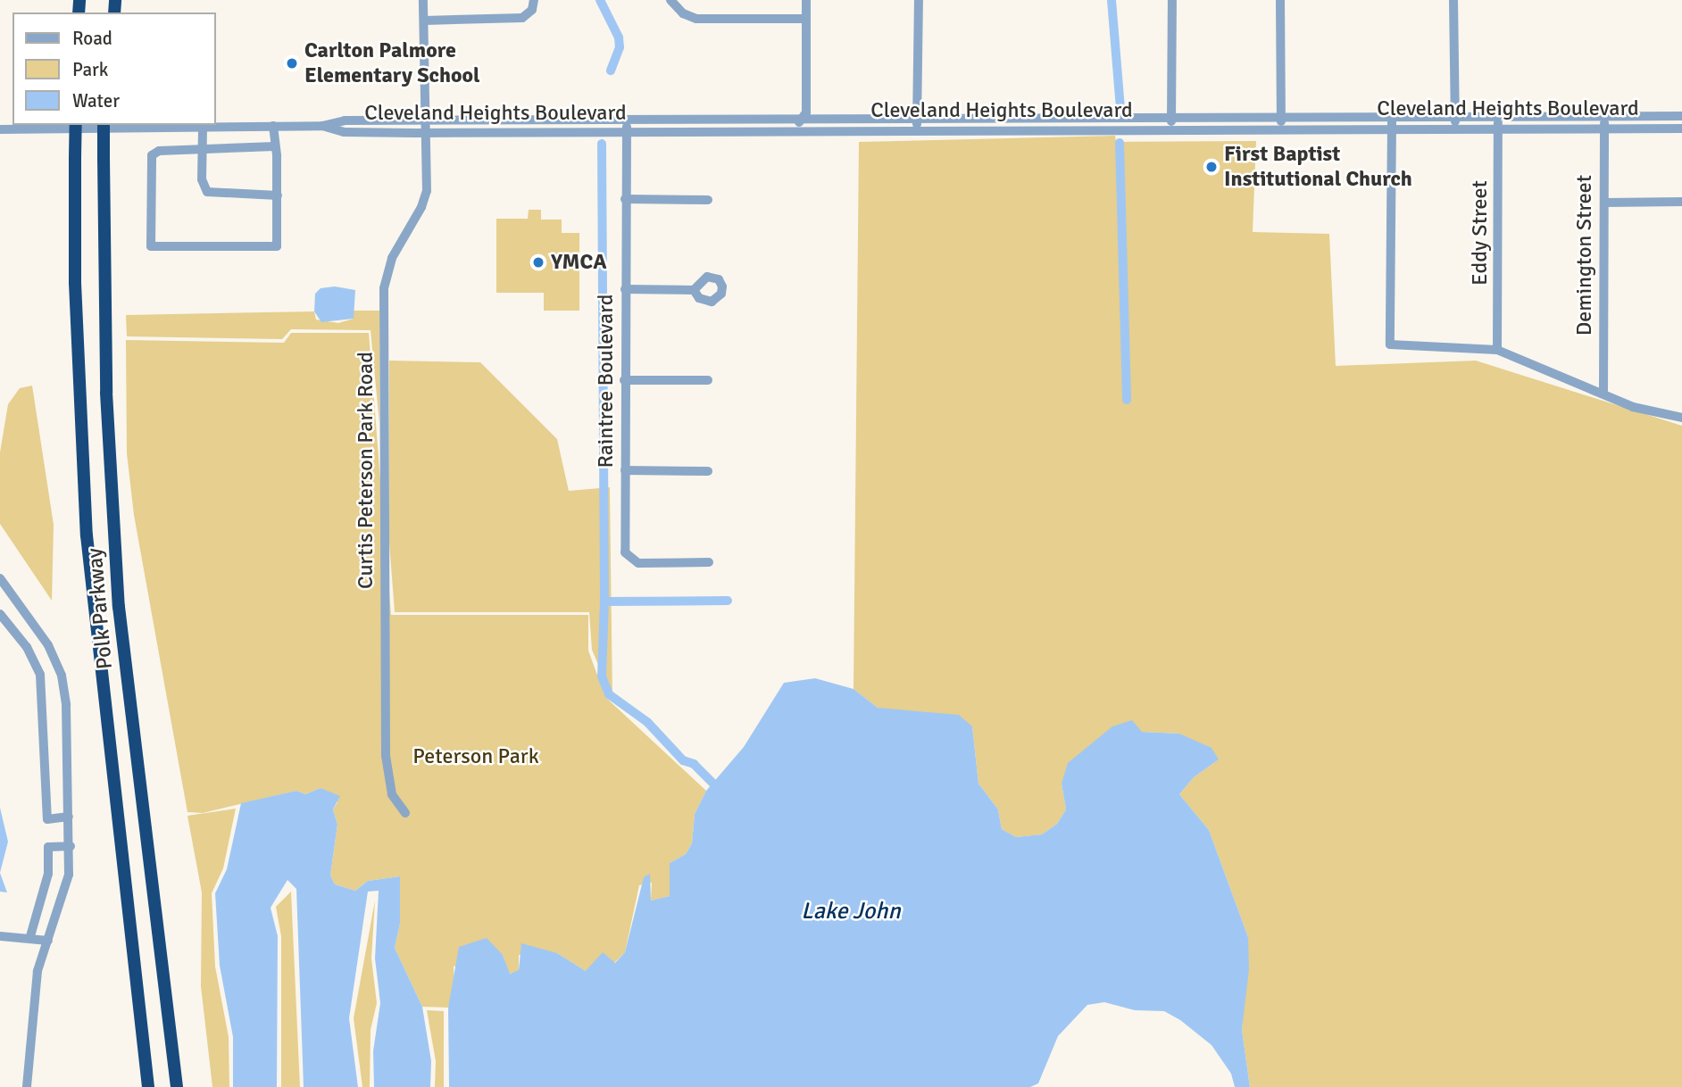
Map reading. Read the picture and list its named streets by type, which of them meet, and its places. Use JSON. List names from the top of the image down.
{
  "streets": {
    "highway": ["Polk Parkway"],
    "street": [
      "Cleveland Heights Boulevard",
      "Eddy Street",
      "Demington Street",
      "Raintree Boulevard",
      "Curtis Peterson Park Road"
    ]
  },
  "crossings": [
    ["Cleveland Heights Boulevard", "Eddy Street"],
    ["Cleveland Heights Boulevard", "Demington Street"],
    ["Cleveland Heights Boulevard", "Raintree Boulevard"],
    ["Cleveland Heights Boulevard", "Curtis Peterson Park Road"]
  ],
  "water": ["Lake John"],
  "parks": ["Peterson Park"],
  "places": ["Carlton Palmore Elementary School", "First Baptist Institutional Church", "YMCA"],
  "legend": ["Road", "Park", "Water"]
}
